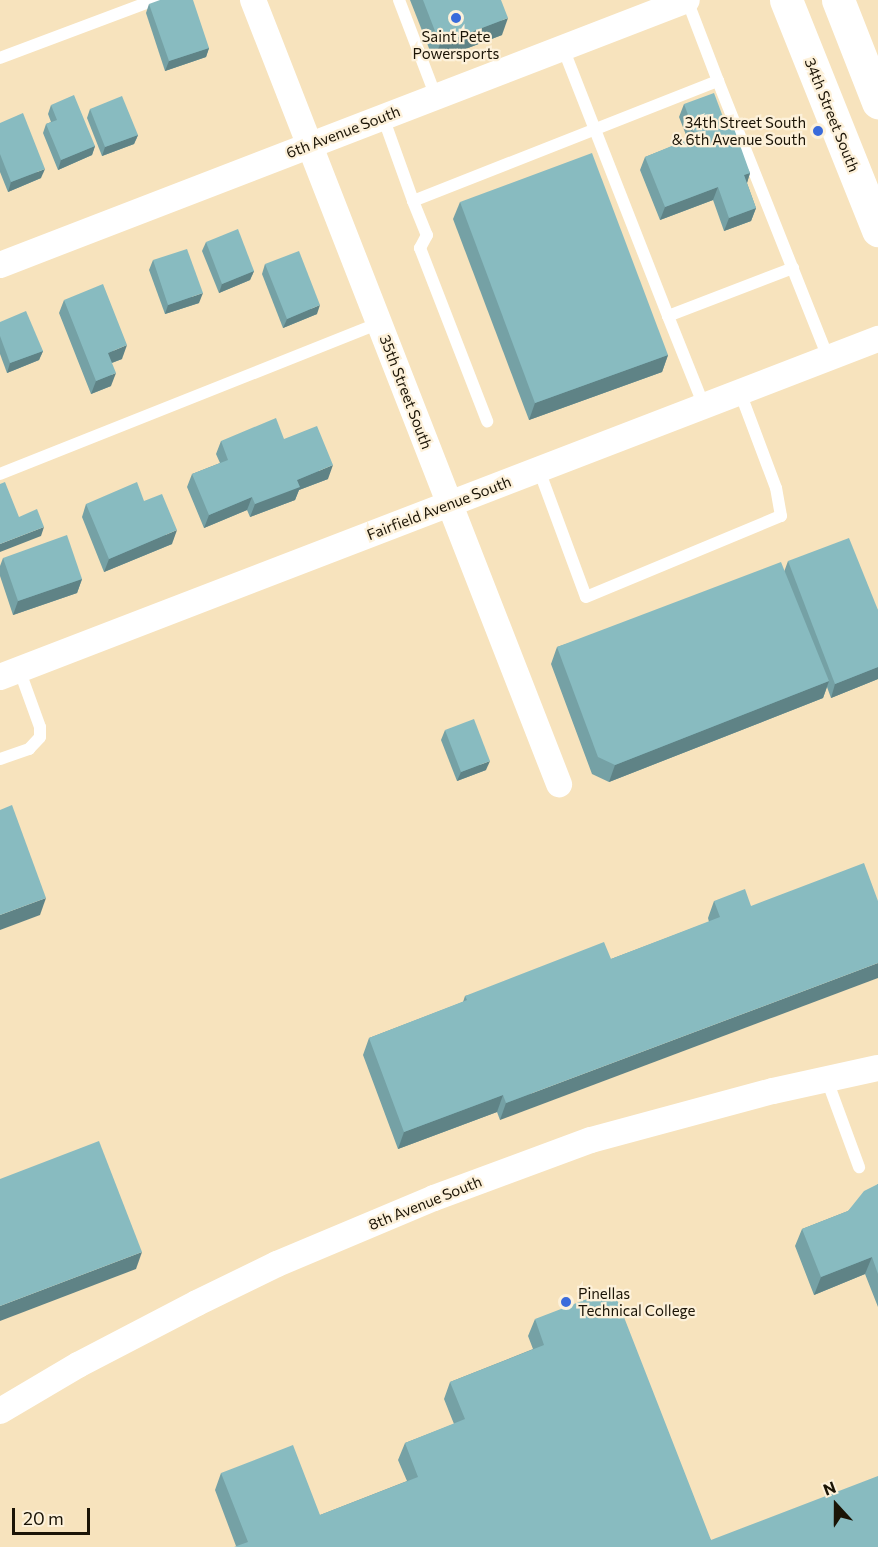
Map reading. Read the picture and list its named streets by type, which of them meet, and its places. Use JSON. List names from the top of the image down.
{
  "streets": {
    "highway": ["34th Street South"],
    "street": [
      "6th Avenue South",
      "35th Street South",
      "Fairfield Avenue South",
      "8th Avenue South"
    ]
  },
  "crossings": [
    ["6th Avenue South", "35th Street South"],
    ["35th Street South", "Fairfield Avenue South"]
  ],
  "places": ["Saint Pete Powersports", "34th Street South & 6th Avenue South", "Pinellas Technical College"],
  "scale_bar": "20 m",
  "north": "top"
}
